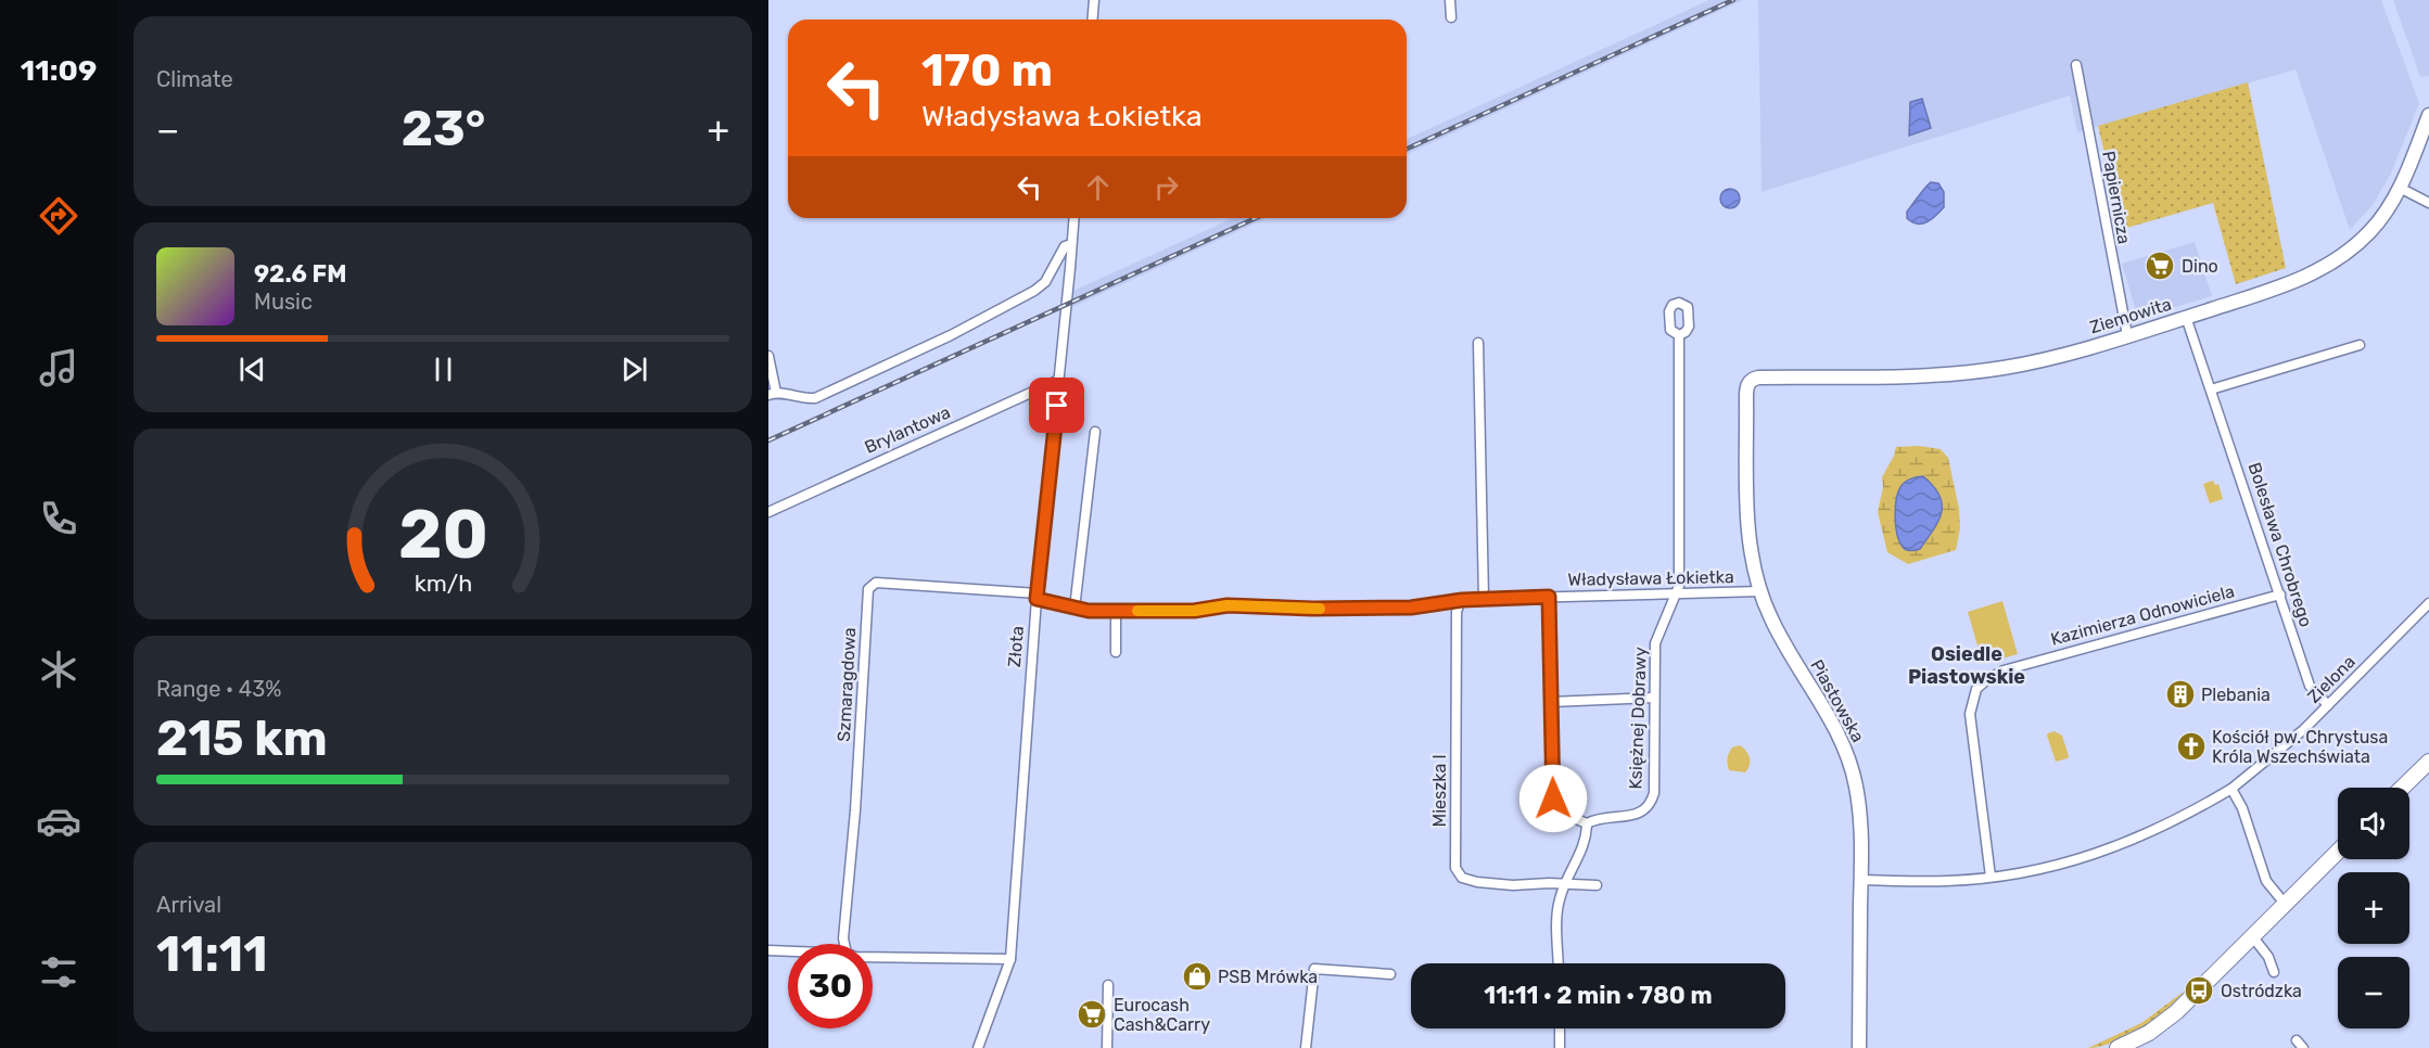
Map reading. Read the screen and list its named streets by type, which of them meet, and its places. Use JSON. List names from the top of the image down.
{
  "streets": {
    "street": [
      "Papiernicza",
      "Ziemowita",
      "Brylantowa",
      "Bolesława Chrobrego",
      "Władysława Łokietka",
      "Kazimierza Odnowiciela",
      "Złota",
      "Zielona",
      "Szmaragdowa",
      "Piastowska",
      "Księżnej Dobrawy",
      "Mieszka I"
    ]
  },
  "crossings": [
    ["Papiernicza", "Ziemowita"],
    ["Ziemowita", "Bolesława Chrobrego"],
    ["Ziemowita", "Piastowska"],
    ["Brylantowa", "Złota"],
    ["Bolesława Chrobrego", "Kazimierza Odnowiciela"],
    ["Bolesława Chrobrego", "Zielona"],
    ["Władysława Łokietka", "Złota"],
    ["Władysława Łokietka", "Szmaragdowa"],
    ["Władysława Łokietka", "Piastowska"],
    ["Władysława Łokietka", "Księżnej Dobrawy"],
    ["Władysława Łokietka", "Mieszka I"],
    ["Kazimierza Odnowiciela", "Zielona"],
    ["Złota", "Szmaragdowa"],
    ["Zielona", "Piastowska"]
  ],
  "districts": ["Osiedle Piastowskie"],
  "places": {
    "supermarket": ["Dino", "Eurocash Cash&Carry"],
    "building": ["Plebania"],
    "church": ["Kościół pw. Chrystusa Króla Wszechświata"],
    "shop": ["PSB Mrówka"],
    "bus stop": ["Ostródzka"]
  },
  "page": {
    "tabs": "11:09",
    "tile": [
      "Climate",
      ["Range · 43%", "215 km"],
      ["Arrival", "11:11"]
    ],
    "turn": ["170 m", "Władysława Łokietka"],
    "heat": ["−", "23°", "+"],
    "song": ["92.6 FM", "Music"],
    "map_buttons": ["+", "−"],
    "limit": "30",
    "trip": "11:11 · 2 min · 780 m",
    "gauge": ["20", "km/h"]
  }
}
